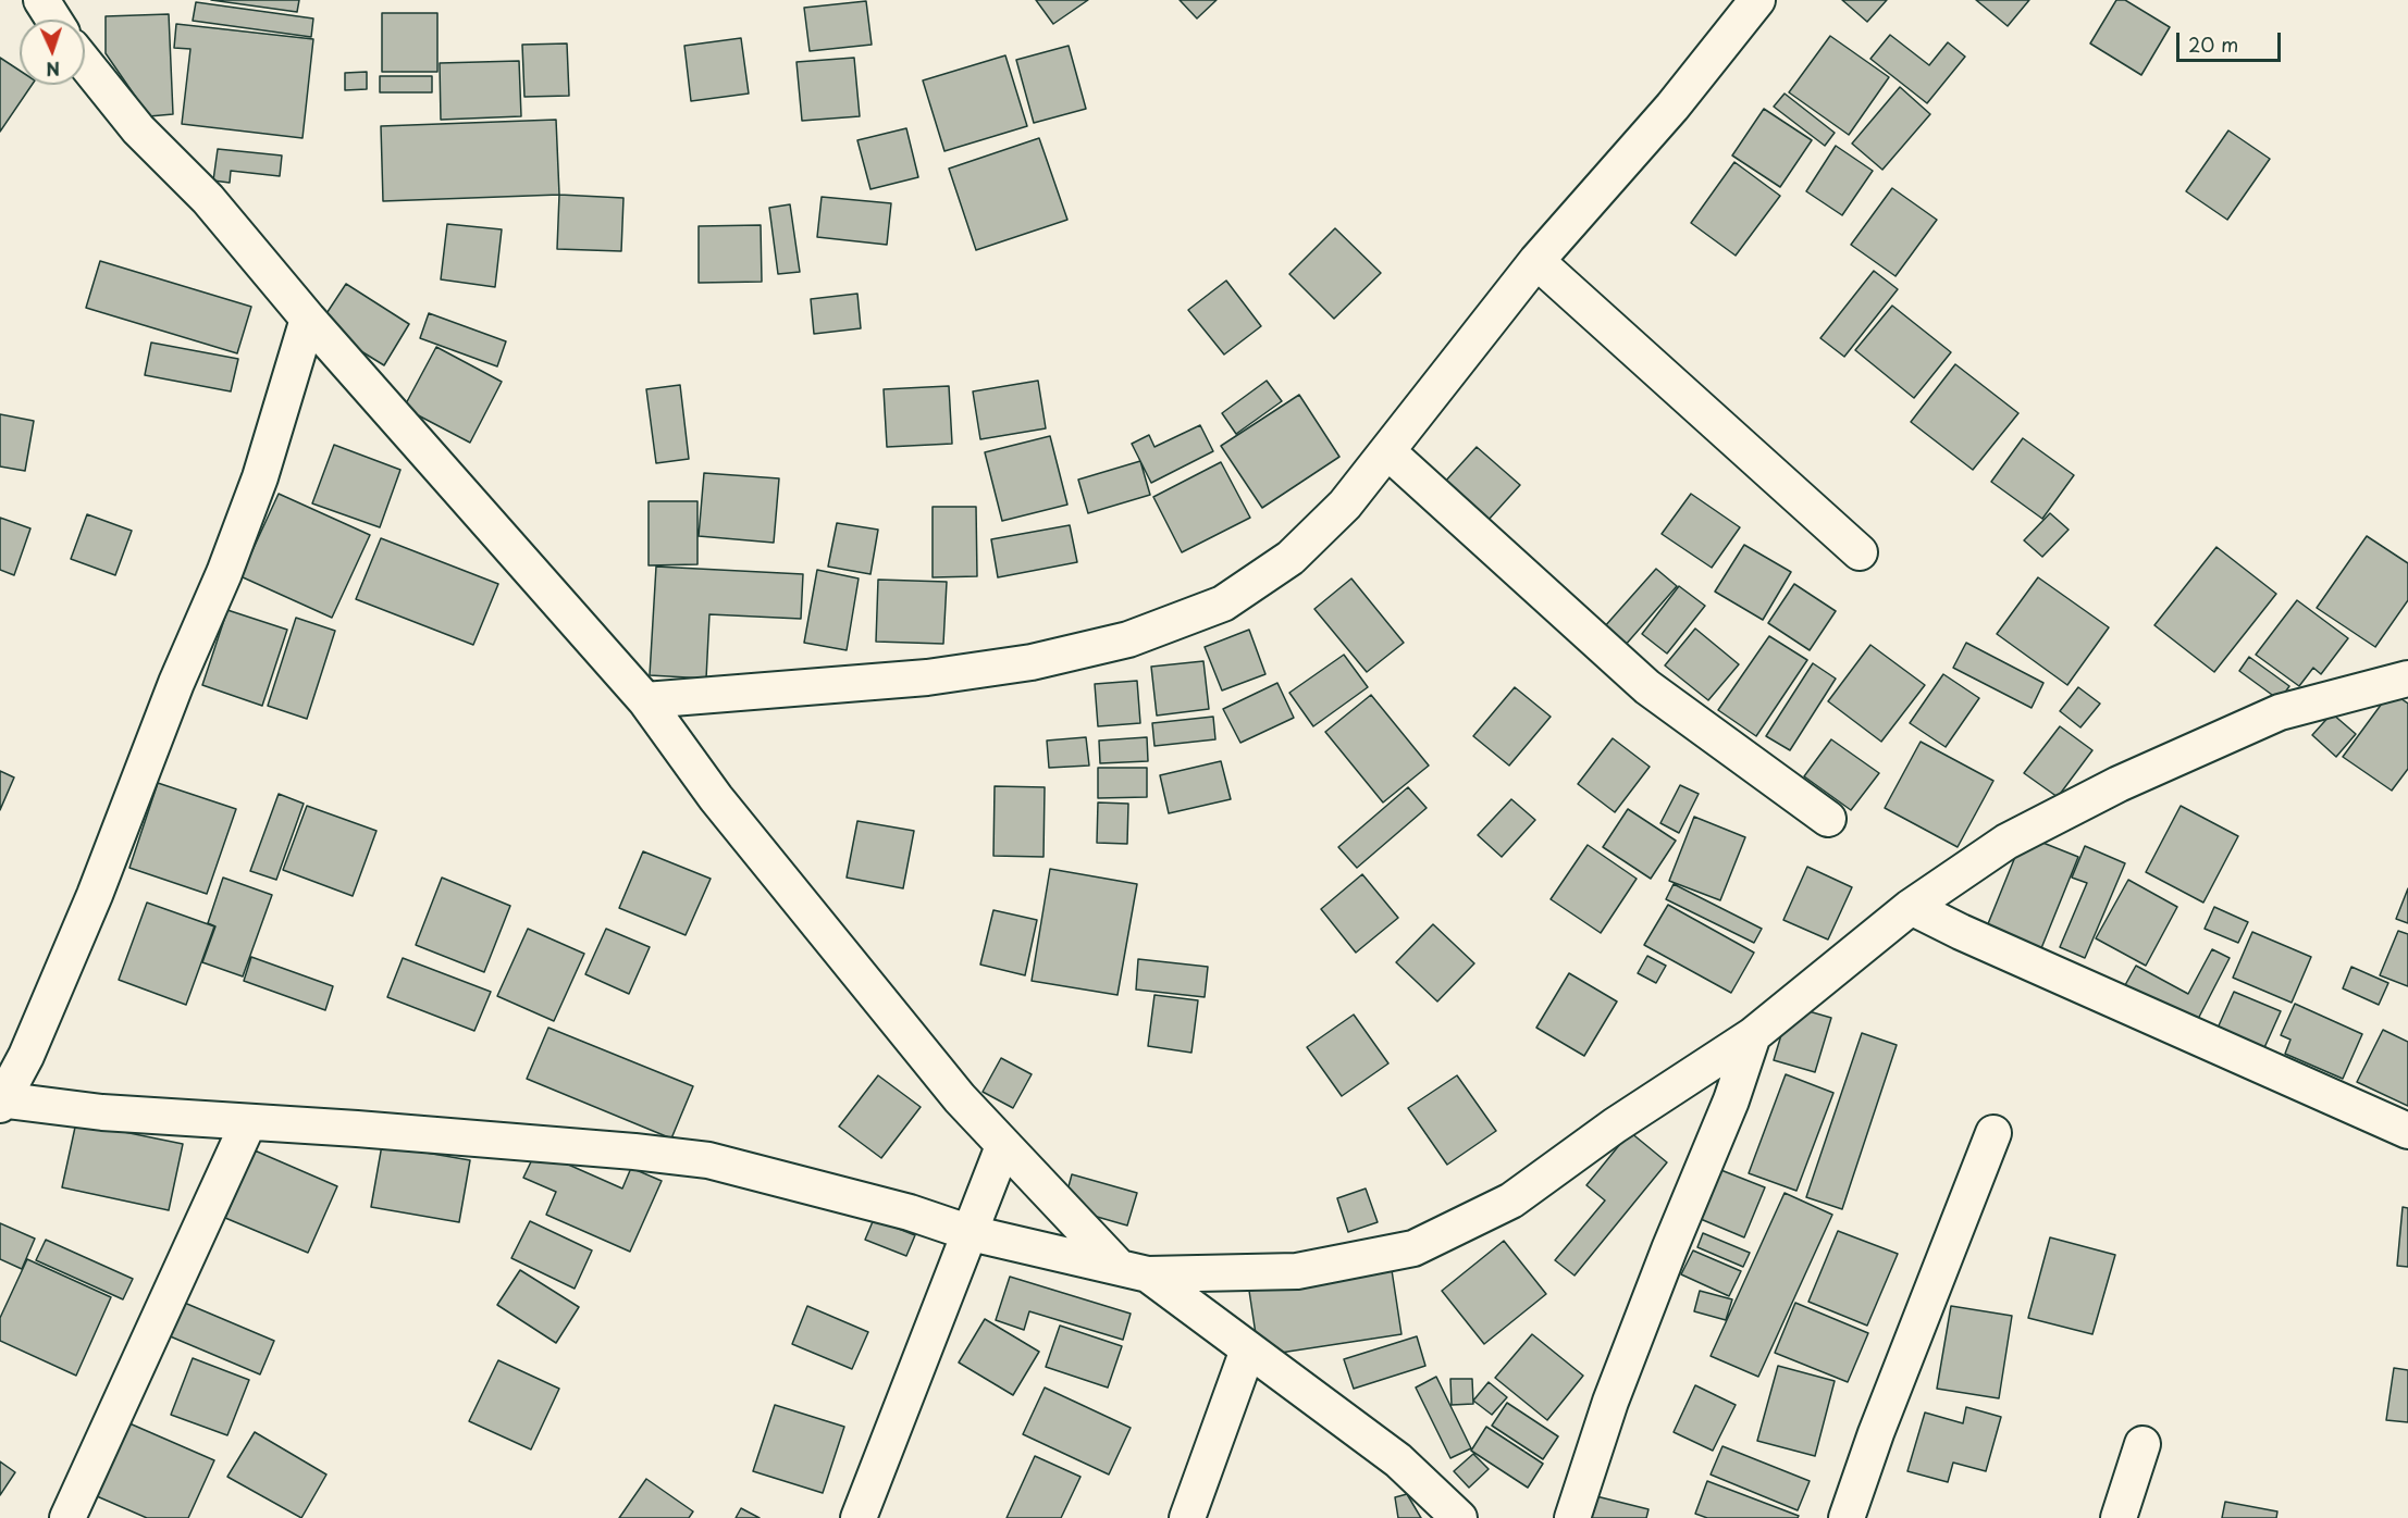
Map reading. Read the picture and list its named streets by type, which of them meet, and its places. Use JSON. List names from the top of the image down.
{
  "scale_bar": "20 m",
  "north": "bottom"
}
